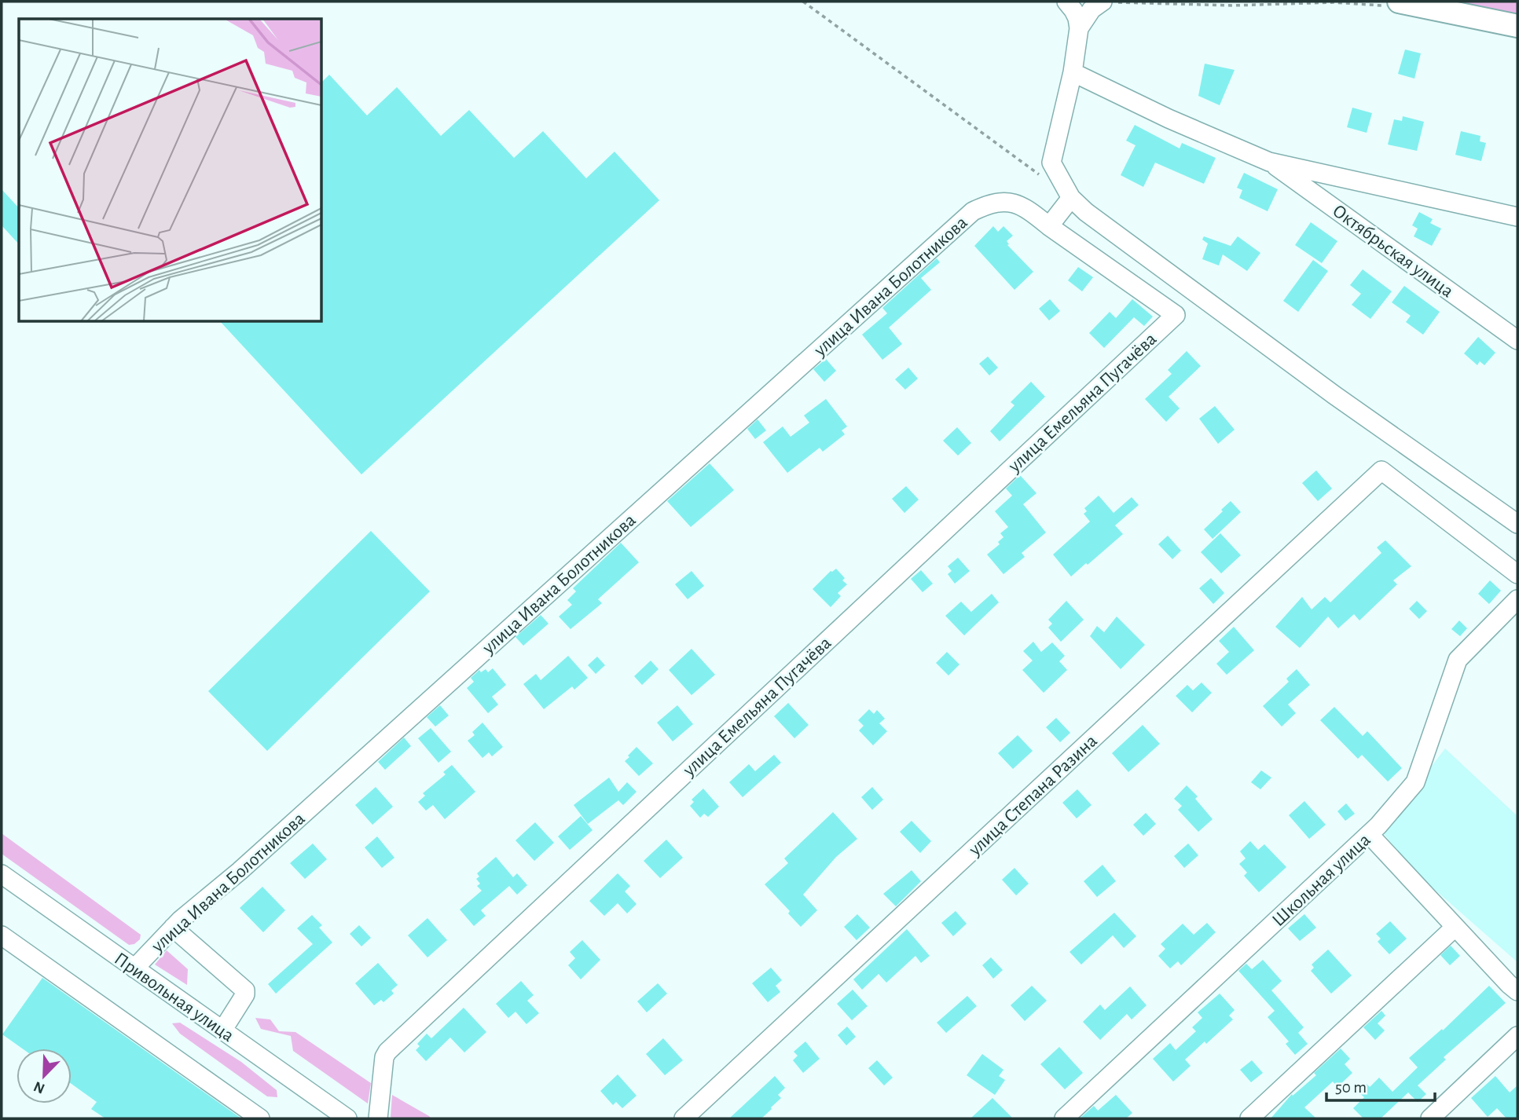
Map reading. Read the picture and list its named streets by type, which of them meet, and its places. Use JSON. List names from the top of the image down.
{
  "streets": {
    "street": [
      "Октябрьская улица",
      "улица Ивана Болотникова",
      "улица Емельяна Пугачёва",
      "улица Степана Разина",
      "Школьная улица",
      "Привольная улица"
    ]
  },
  "crossings": [
    ["улица Ивана Болотникова", "улица Емельяна Пугачёва"],
    ["улица Ивана Болотникова", "Привольная улица"]
  ],
  "scale_bar": "50 m",
  "north": "bottom left"
}
